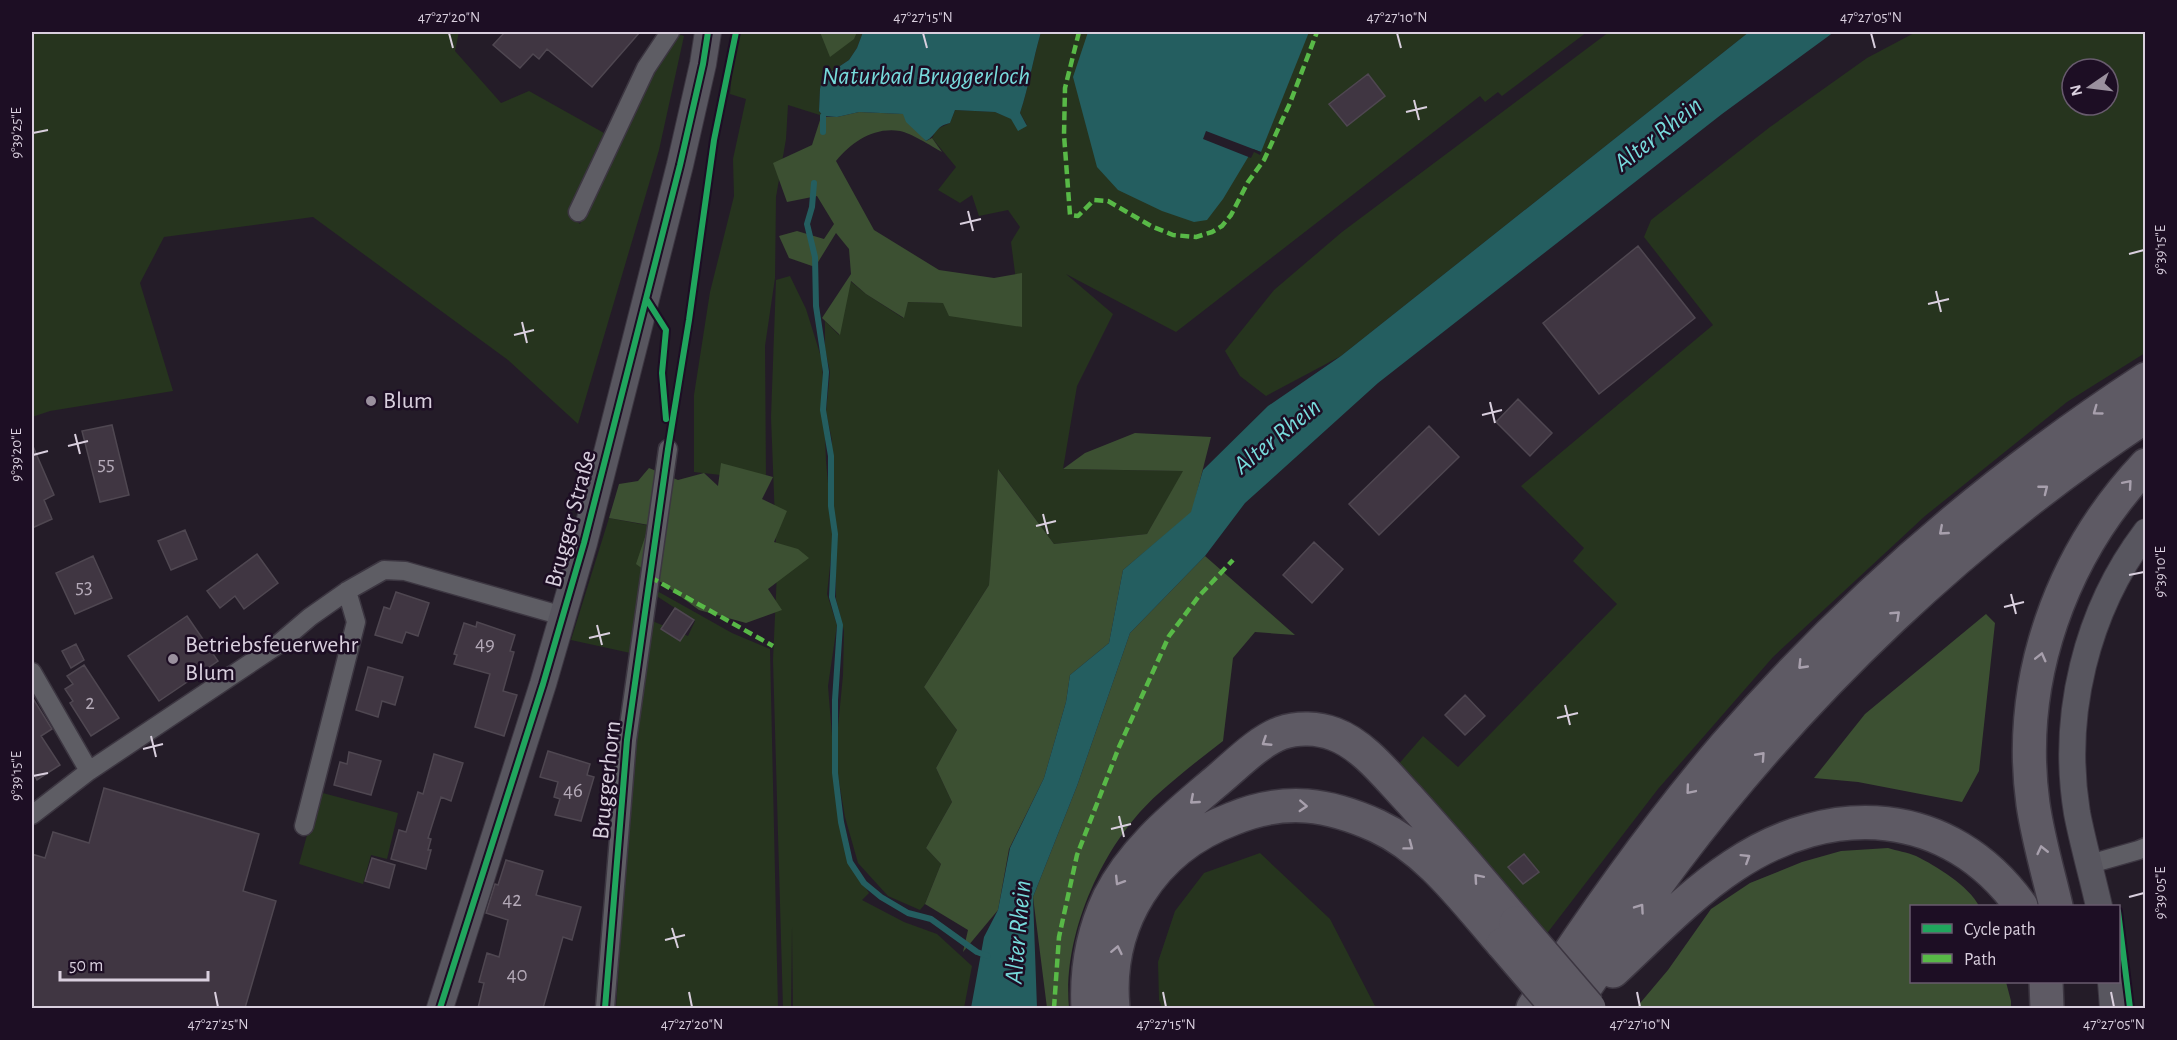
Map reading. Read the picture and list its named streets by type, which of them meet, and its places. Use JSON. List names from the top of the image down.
{
  "streets": {
    "main road": ["Brugger Straße"],
    "street": ["Bruggerhorn"]
  },
  "water": ["Naturbad Bruggerloch", "Alter Rhein"],
  "places": ["Blum", "Betriebsfeuerwehr Blum"],
  "house_numbers": [
    "55",
    "53",
    "49",
    "2",
    "46",
    "42",
    "40"
  ],
  "legend": ["Cycle path", "Path"],
  "scale_bar": "50 m",
  "north": "left",
  "coordinates": [
    "47°27'20\"N",
    "47°27'15\"N",
    "47°27'10\"N",
    "47°27'05\"N",
    "9°39'25\"E",
    "9°39'15\"E",
    "9°39'20\"E",
    "9°39'10\"E",
    "9°39'05\"E",
    "47°27'25\"N"
  ]
}
